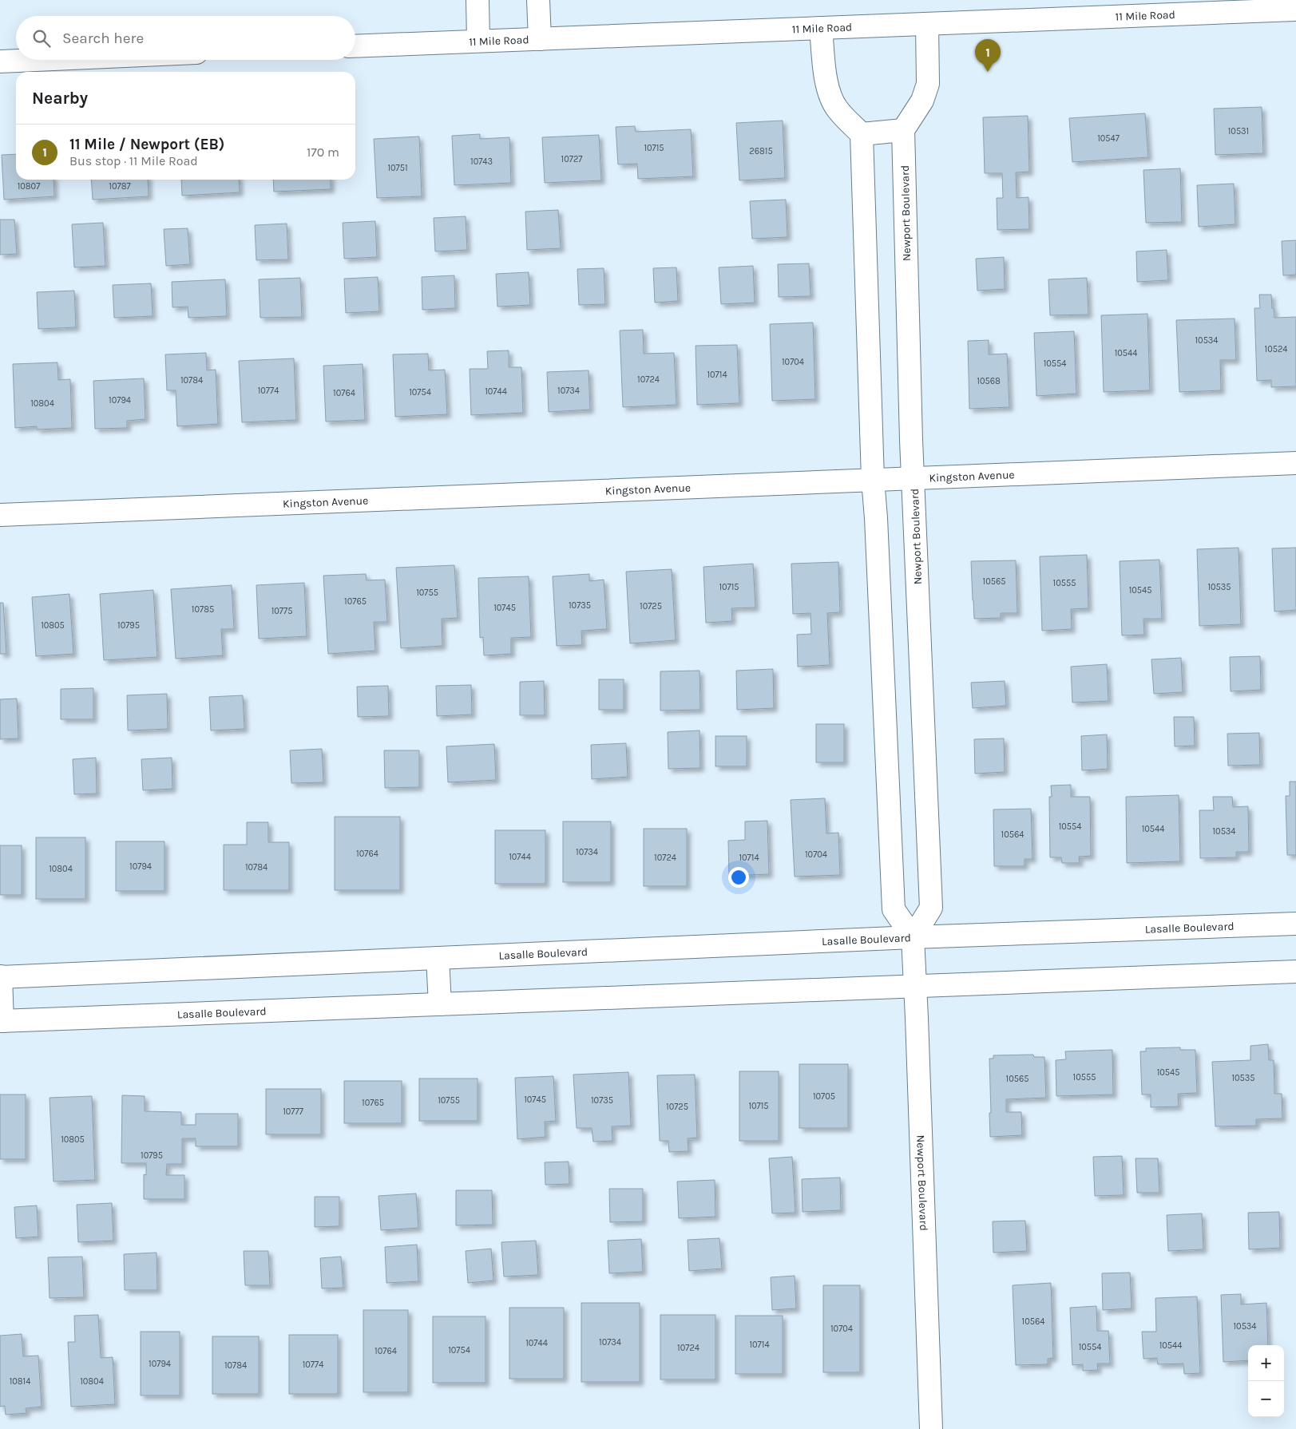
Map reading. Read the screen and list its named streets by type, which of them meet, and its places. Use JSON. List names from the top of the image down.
{
  "streets": {
    "street": [
      "11 Mile Road",
      "Newport Boulevard",
      "Kingston Avenue",
      "Lasalle Boulevard"
    ]
  },
  "crossings": [
    ["Newport Boulevard", "Kingston Avenue"],
    ["Newport Boulevard", "Lasalle Boulevard"]
  ],
  "house_numbers": [
    "10531",
    "10547",
    "10715",
    "26815",
    "10727",
    "10743",
    "10751",
    "10807",
    "10787",
    "10534",
    "10524",
    "10544",
    "10704",
    "10554",
    "10714",
    "10724",
    "10784",
    "10568",
    "10774",
    "10734",
    "10744",
    "10754",
    "10764",
    "10794",
    "10804",
    "10565",
    "10555",
    "10715",
    "10535",
    "10545",
    "10755",
    "10765",
    "10735",
    "10725",
    "10745",
    "10785",
    "10775",
    "10805",
    "10795",
    "10554",
    "10544",
    "10534",
    "10564",
    "10734",
    "10764",
    "10704",
    "10744",
    "10724",
    "10714",
    "10794",
    "10784",
    "10804",
    "10545",
    "10555",
    "10535",
    "10565",
    "10705",
    "10745",
    "10755",
    "10735",
    "10765",
    "10715",
    "10725",
    "10777",
    "10805",
    "10795",
    "10564",
    "10534",
    "10704",
    "10734",
    "10744",
    "10714",
    "10544",
    "10554",
    "10724",
    "10754",
    "10764",
    "10794",
    "10774",
    "10784",
    "10814",
    "10804"
  ],
  "page": {
    "search": "Search here",
    "pins": "1",
    "heading": "Nearby",
    "list": [
      {
        "mark": "1",
        "name": "11 Mile / Newport (EB)",
        "note": "Bus stop · 11 Mile Road",
        "value": "170 m"
      }
    ],
    "map_buttons": ["+", "−"]
  }
}
